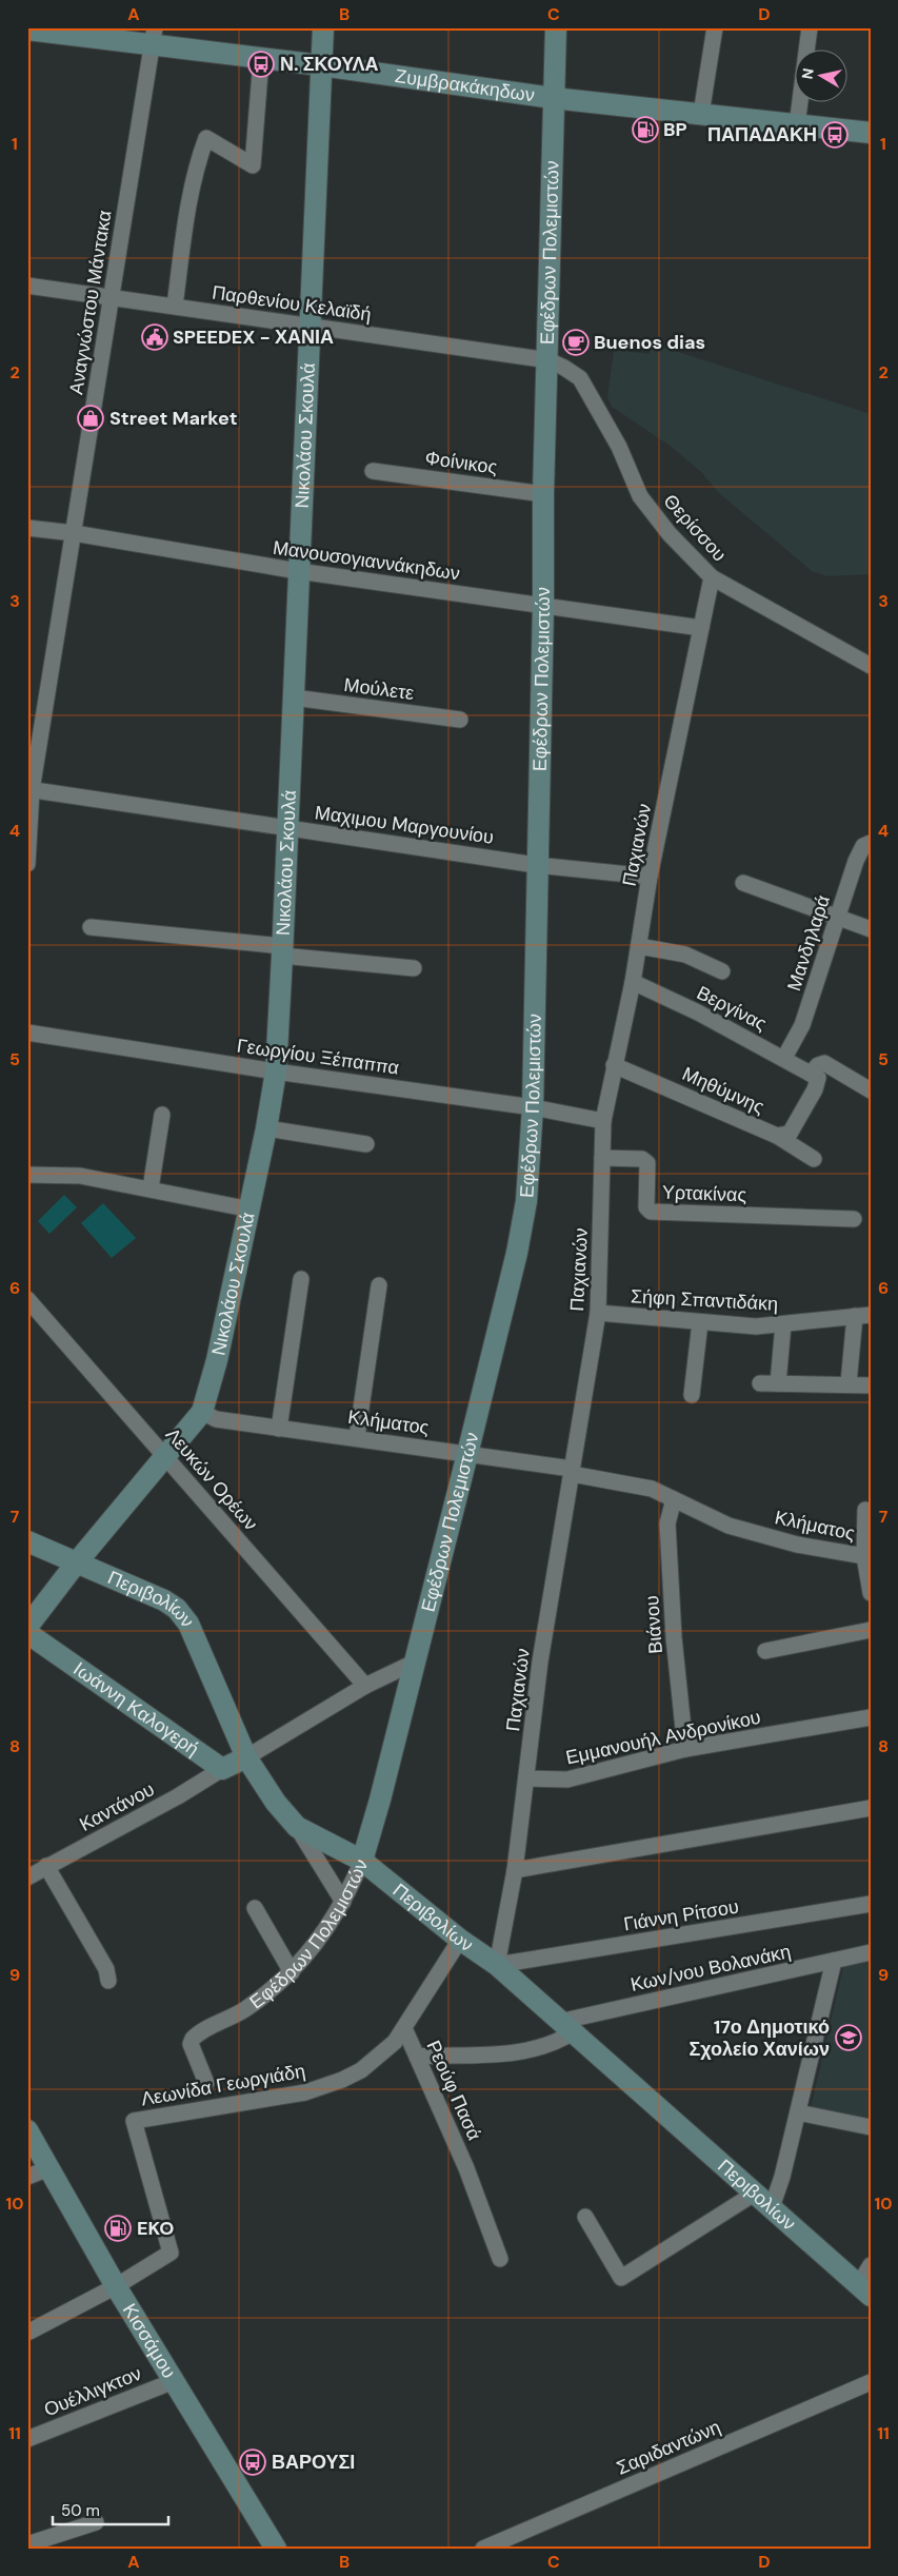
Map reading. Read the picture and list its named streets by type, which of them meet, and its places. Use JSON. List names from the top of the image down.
{
  "streets": {
    "street": [
      "Ζυμβρακάκηδων",
      "Εφέδρων Πολεμιστών",
      "Αναγνώστου Μάντακα",
      "Παρθενίου Κελαϊδή",
      "Νικολάου Σκουλά",
      "Φοίνικος",
      "Θερίσσου",
      "Μανουσογιαννάκηδων",
      "Μούλετε",
      "Μαχιμου Mαργουνίου",
      "Παχιανών",
      "Μανδηλαρά",
      "Βεργίνας",
      "Γεωργίου Ξέπαππα",
      "Μηθύμνης",
      "Υρτακίνας",
      "Σήφη Σπαντιδάκη",
      "Κλήματος",
      "Λευκών Ορέων",
      "Περιβολίων",
      "Βιάνου",
      "Ιωάννη Καλογερή",
      "Εμμανουήλ Ανδρονίκου",
      "Καντάνου",
      "Γιάννη Ρίτσου",
      "Κων/νου Βολανάκη",
      "Λεωνίδα Γεωργιάδη",
      "Ρεούφ Πασά",
      "Κισσάμου",
      "Ουέλλιγκτον",
      "Σαριδαντώνη"
    ]
  },
  "crossings": [
    ["Ζυμβρακάκηδων", "Εφέδρων Πολεμιστών"],
    ["Ζυμβρακάκηδων", "Αναγνώστου Μάντακα"],
    ["Ζυμβρακάκηδων", "Νικολάου Σκουλά"],
    ["Εφέδρων Πολεμιστών", "Παρθενίου Κελαϊδή"],
    ["Εφέδρων Πολεμιστών", "Φοίνικος"],
    ["Εφέδρων Πολεμιστών", "Θερίσσου"],
    ["Εφέδρων Πολεμιστών", "Μανουσογιαννάκηδων"],
    ["Εφέδρων Πολεμιστών", "Μαχιμου Mαργουνίου"],
    ["Εφέδρων Πολεμιστών", "Γεωργίου Ξέπαππα"],
    ["Εφέδρων Πολεμιστών", "Κλήματος"],
    ["Εφέδρων Πολεμιστών", "Περιβολίων"],
    ["Αναγνώστου Μάντακα", "Παρθενίου Κελαϊδή"],
    ["Αναγνώστου Μάντακα", "Μανουσογιαννάκηδων"],
    ["Αναγνώστου Μάντακα", "Μαχιμου Mαργουνίου"],
    ["Παρθενίου Κελαϊδή", "Νικολάου Σκουλά"],
    ["Παρθενίου Κελαϊδή", "Θερίσσου"],
    ["Νικολάου Σκουλά", "Μανουσογιαννάκηδων"],
    ["Νικολάου Σκουλά", "Μούλετε"],
    ["Νικολάου Σκουλά", "Μαχιμου Mαργουνίου"],
    ["Νικολάου Σκουλά", "Γεωργίου Ξέπαππα"],
    ["Νικολάου Σκουλά", "Κλήματος"],
    ["Νικολάου Σκουλά", "Λευκών Ορέων"],
    ["Νικολάου Σκουλά", "Περιβολίων"],
    ["Θερίσσου", "Παχιανών"],
    ["Μανουσογιαννάκηδων", "Παχιανών"],
    ["Μαχιμου Mαργουνίου", "Παχιανών"],
    ["Παχιανών", "Βεργίνας"],
    ["Παχιανών", "Γεωργίου Ξέπαππα"],
    ["Παχιανών", "Μηθύμνης"],
    ["Παχιανών", "Υρτακίνας"],
    ["Παχιανών", "Σήφη Σπαντιδάκη"],
    ["Παχιανών", "Κλήματος"],
    ["Παχιανών", "Περιβολίων"],
    ["Παχιανών", "Εμμανουήλ Ανδρονίκου"],
    ["Παχιανών", "Γιάννη Ρίτσου"],
    ["Μανδηλαρά", "Βεργίνας"],
    ["Κλήματος", "Βιάνου"],
    ["Περιβολίων", "Γιάννη Ρίτσου"],
    ["Περιβολίων", "Κων/νου Βολανάκη"],
    ["Περιβολίων", "Λεωνίδα Γεωργιάδη"],
    ["Βιάνου", "Εμμανουήλ Ανδρονίκου"],
    ["Ιωάννη Καλογερή", "Καντάνου"],
    ["Κων/νου Βολανάκη", "Ρεούφ Πασά"],
    ["Λεωνίδα Γεωργιάδη", "Ρεούφ Πασά"],
    ["Λεωνίδα Γεωργιάδη", "Κισσάμου"],
    ["Κισσάμου", "Ουέλλιγκτον"]
  ],
  "places": {
    "bus stop": ["Ν. ΣΚΟΥΛΑ", "ΠΑΠΑΔΑΚΗ", "ΒΑΡΟΥΣΙ"],
    "fuel station": ["BP", "EKO"],
    "public building": ["SPEEDEX - ΧΑΝΙΑ"],
    "cafe": ["Buenos dias"],
    "shop": ["Street Market"],
    "school or university": ["17ο Δημοτικό Σχολείο Χανίων"]
  },
  "scale_bar": "50 m",
  "north": "left",
  "grid": {
    "columns": [
      "A",
      "B",
      "C",
      "D"
    ],
    "rows": [
      "1",
      "2",
      "3",
      "4",
      "5",
      "6",
      "7",
      "8",
      "9",
      "10",
      "11"
    ]
  }
}
